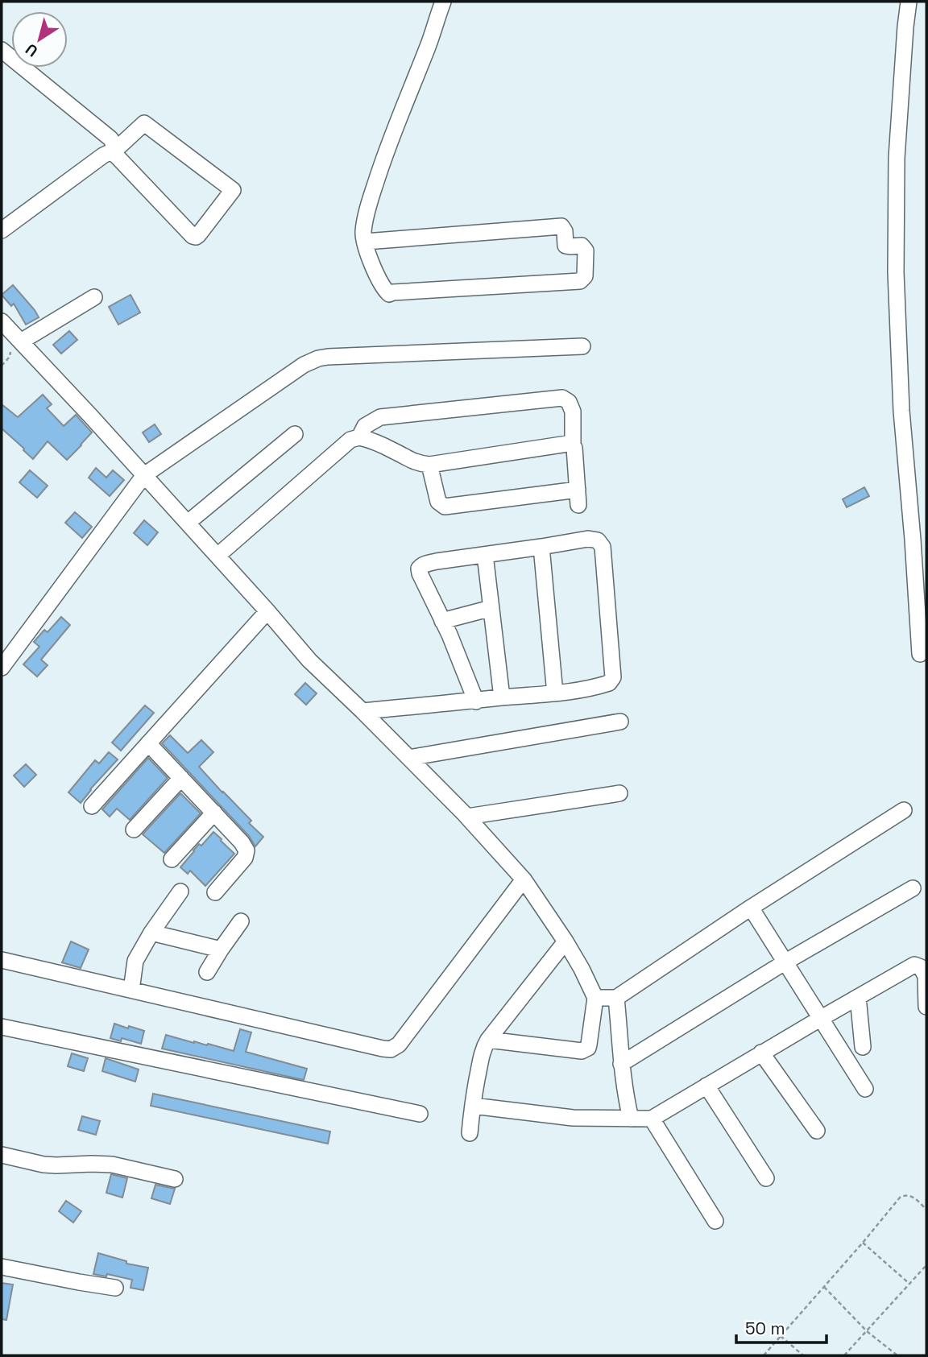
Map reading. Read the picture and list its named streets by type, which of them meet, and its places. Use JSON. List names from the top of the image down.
{
  "scale_bar": "50 m",
  "north": "bottom left"
}
